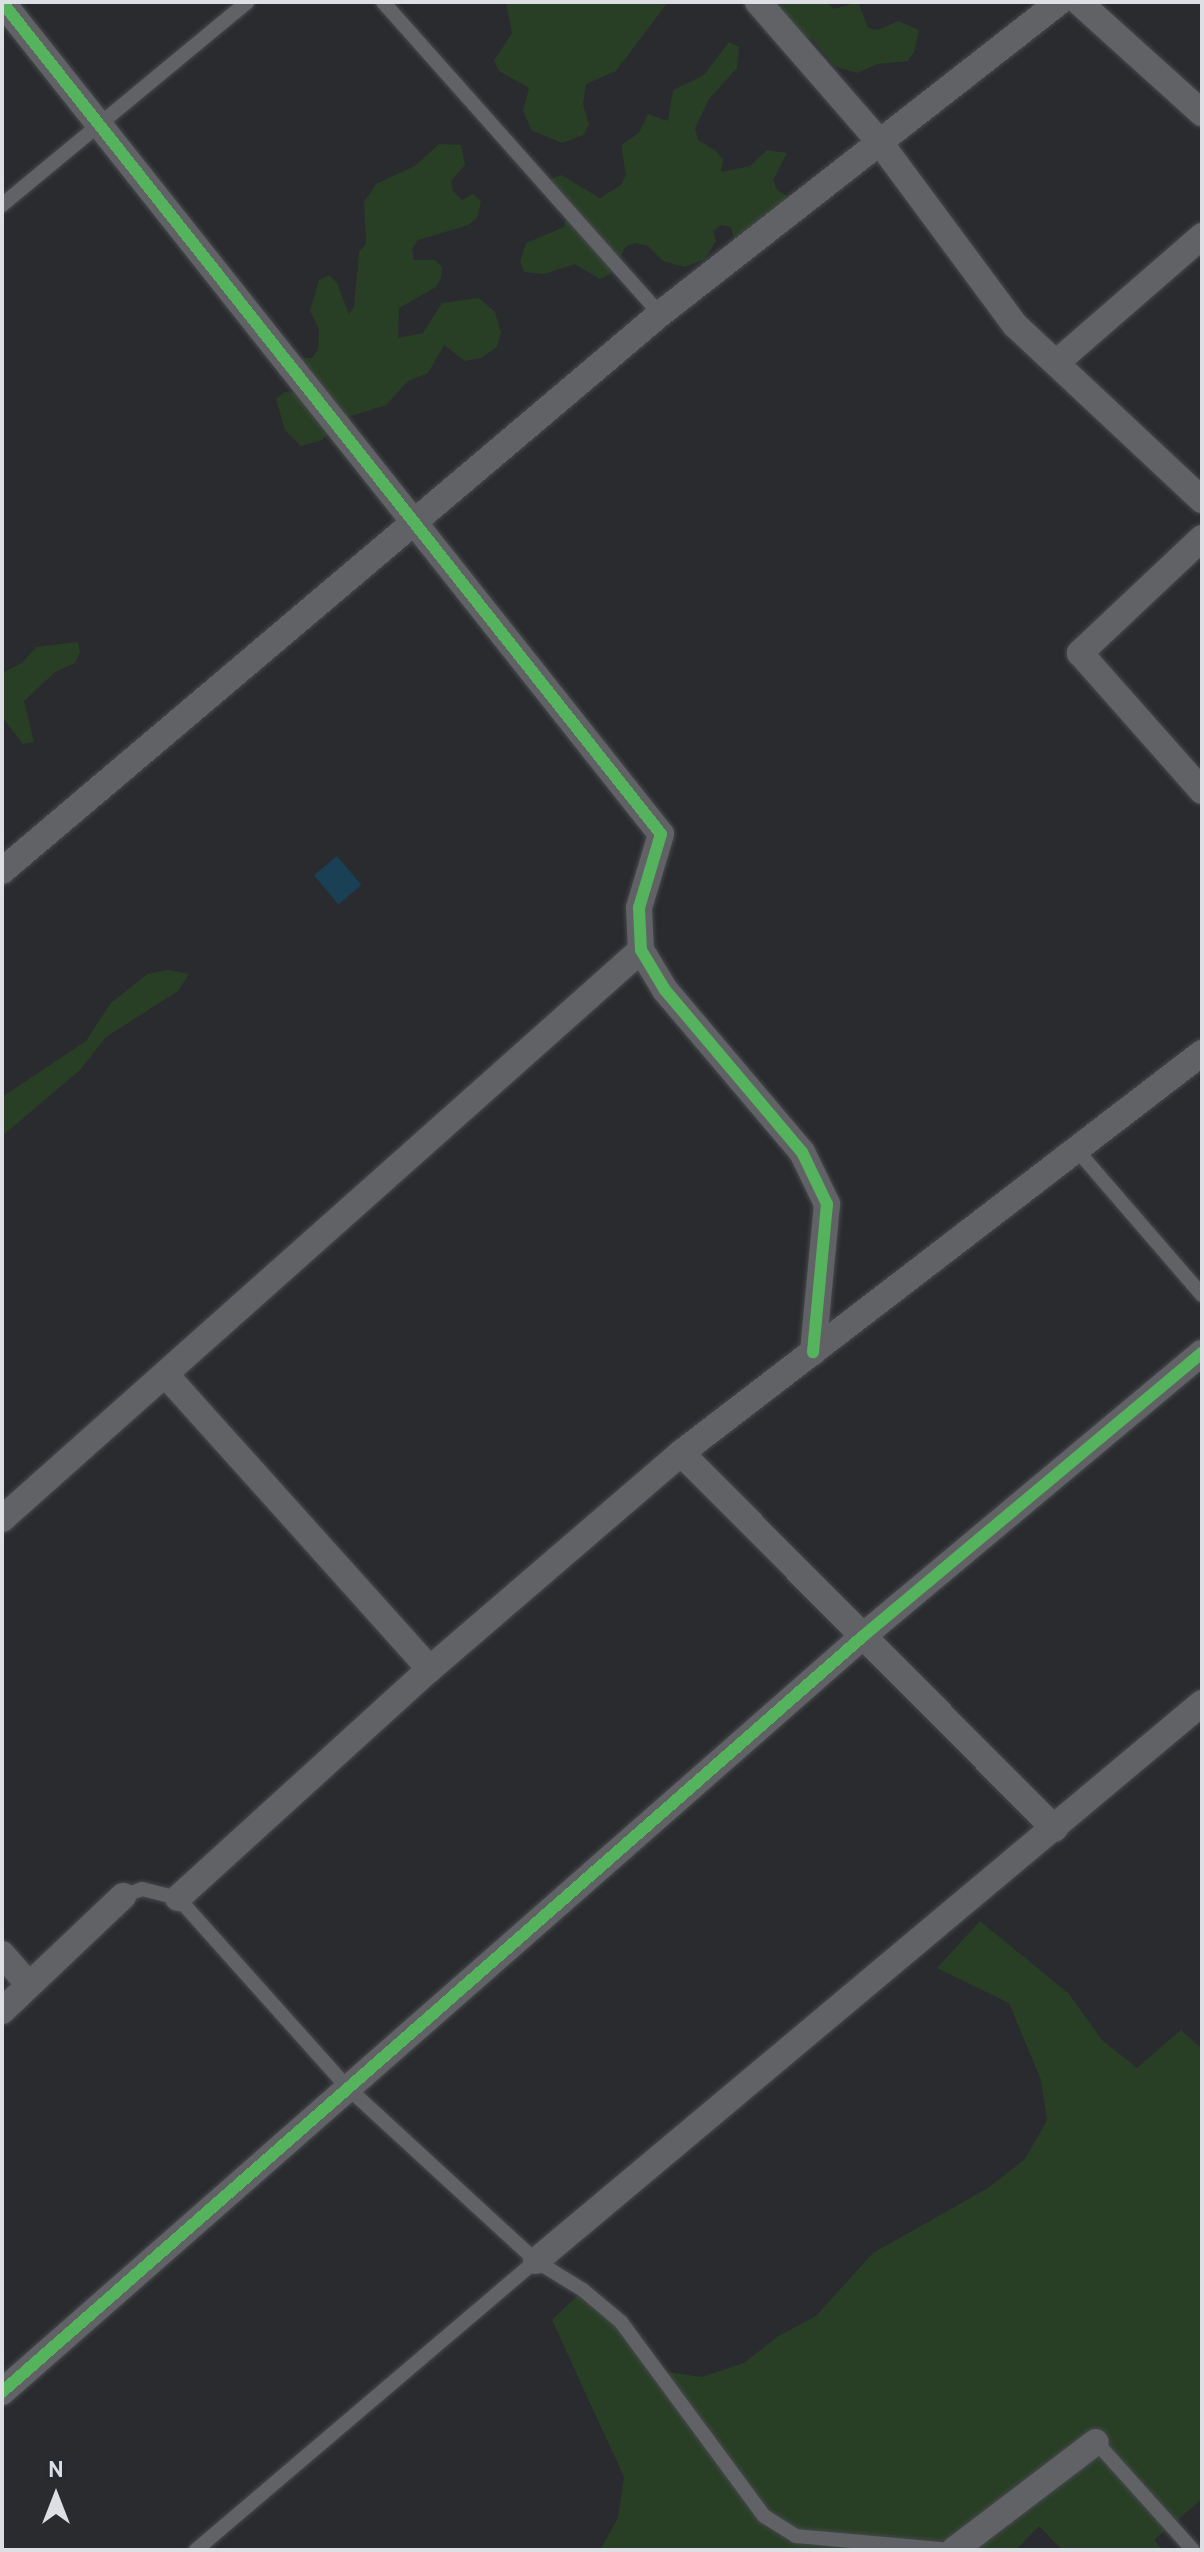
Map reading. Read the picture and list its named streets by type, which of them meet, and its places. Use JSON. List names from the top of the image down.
{
  "north": "top"
}
